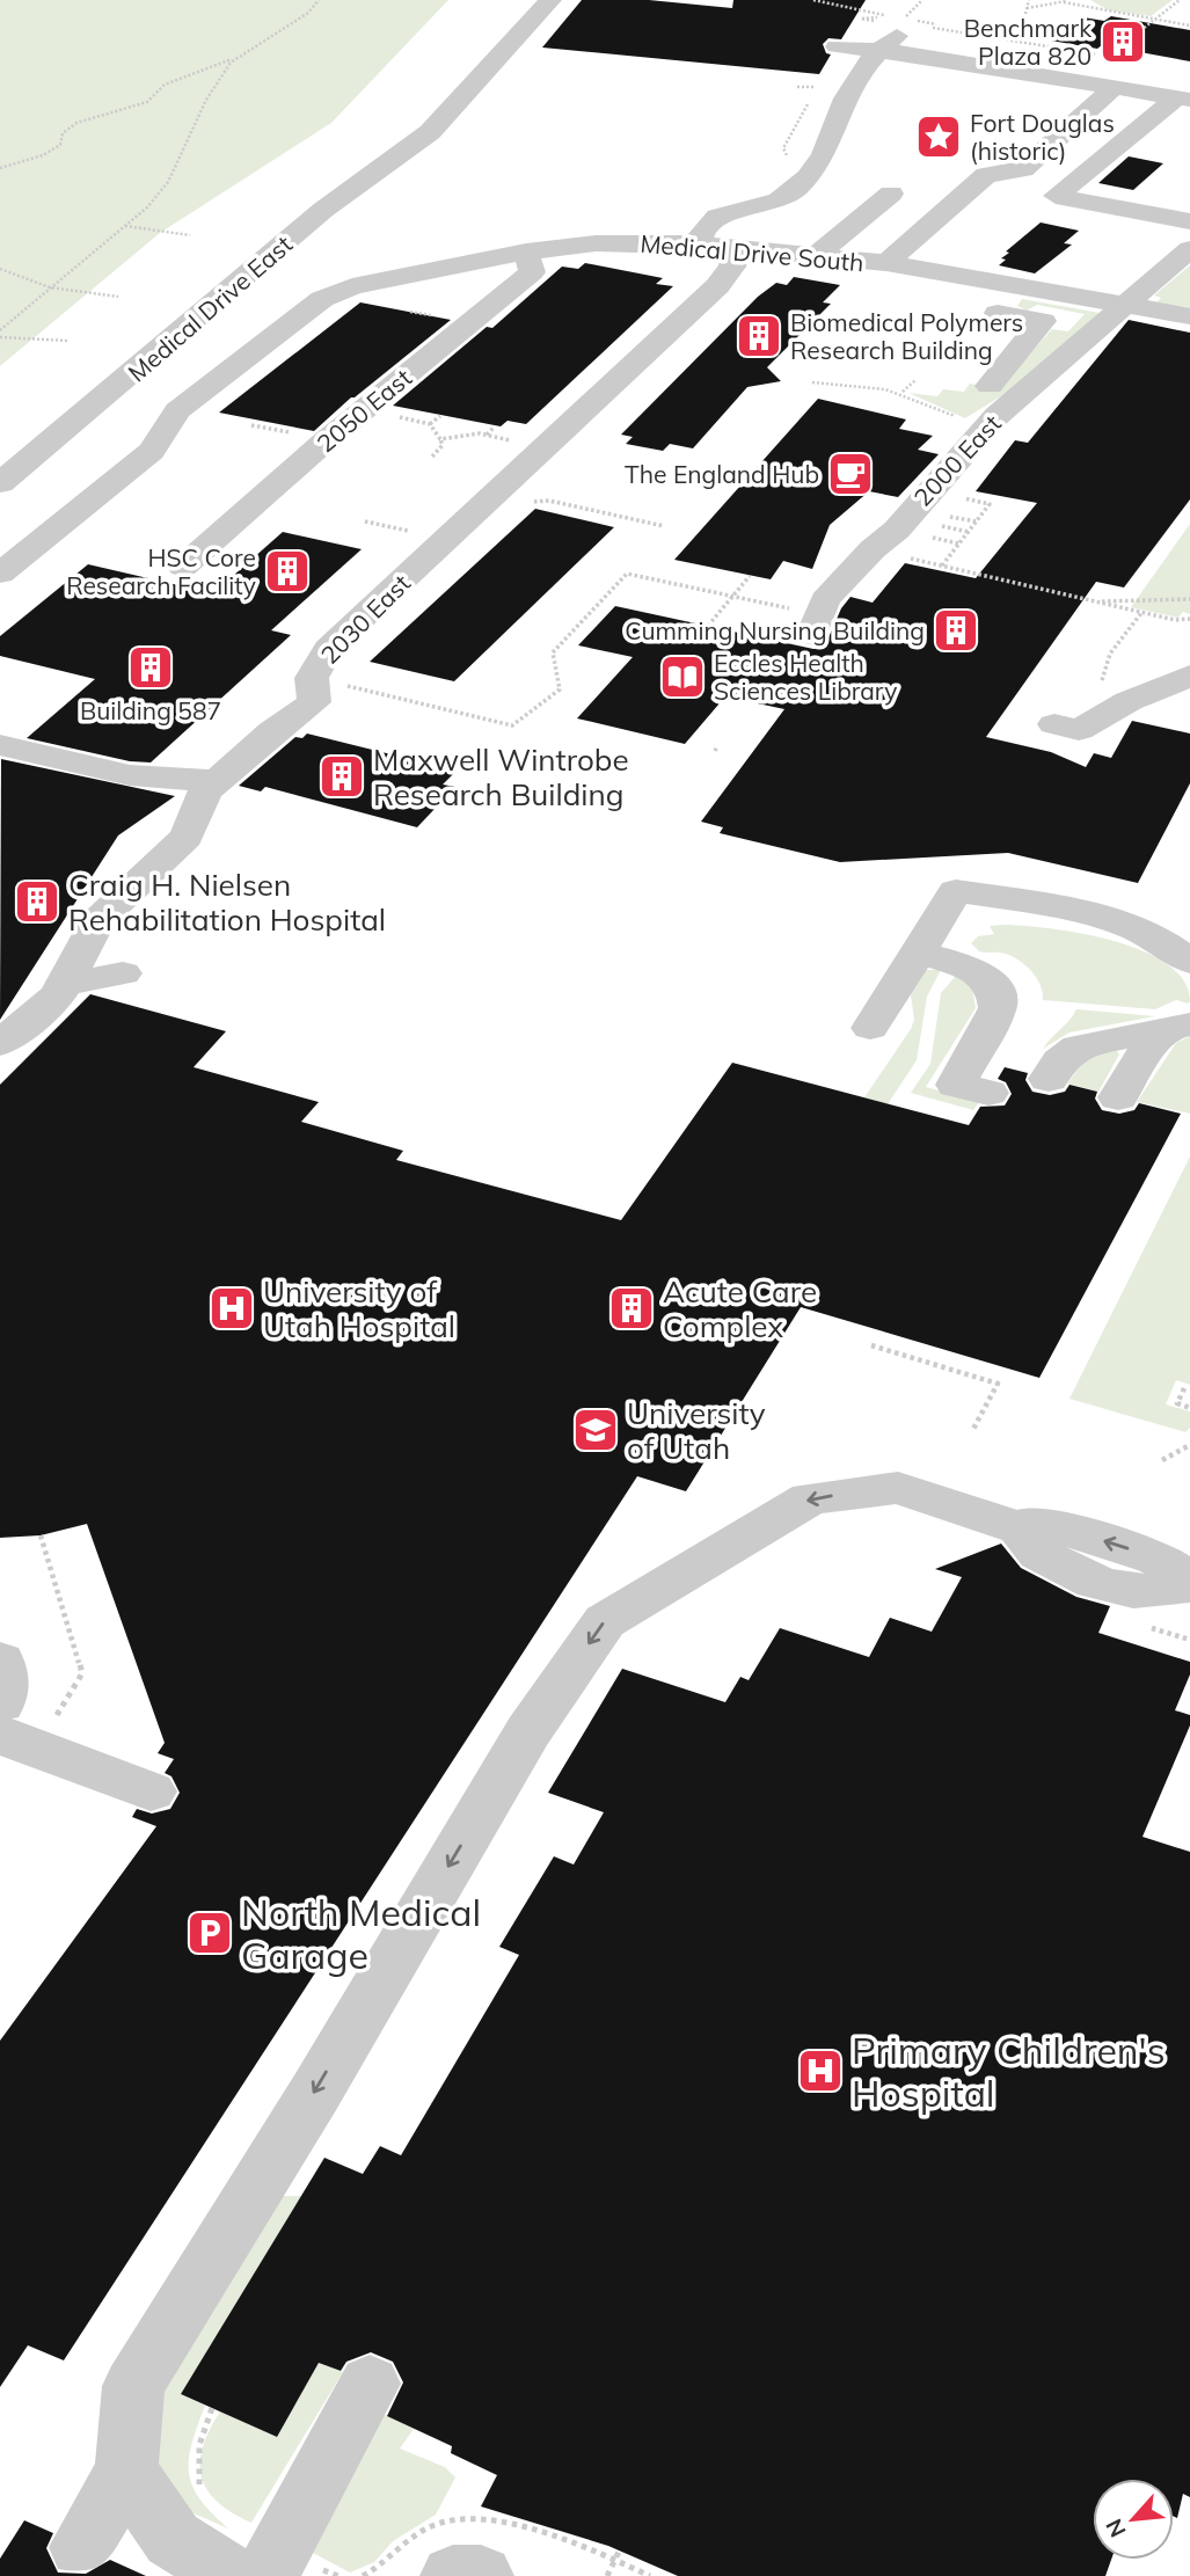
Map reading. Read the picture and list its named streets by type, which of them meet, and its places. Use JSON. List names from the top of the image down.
{
  "streets": {
    "street": [
      "Medical Drive South",
      "Medical Drive East",
      "2050 East",
      "2000 East",
      "2030 East"
    ]
  },
  "crossings": [
    ["Medical Drive South", "Medical Drive East"],
    ["Medical Drive South", "2050 East"],
    ["Medical Drive South", "2000 East"],
    ["Medical Drive South", "2030 East"]
  ],
  "places": {
    "building": [
      "Benchmark Plaza 820",
      "Biomedical Polymers Research Building",
      "HSC Core Research Facility",
      "Cumming Nursing Building",
      "Building 587",
      "Maxwell Wintrobe Research Building",
      "Craig H. Nielsen Rehabilitation Hospital",
      "Acute Care Complex"
    ],
    "place": ["Fort Douglas (historic)"],
    "cafe": ["The England Hub"],
    "library": ["Eccles Health Sciences Library"],
    "hospital": ["University of Utah Hospital", "Primary Children's Hospital"],
    "school or university": ["University of Utah"],
    "parking": ["North Medical Garage"]
  },
  "north": "bottom left"
}
